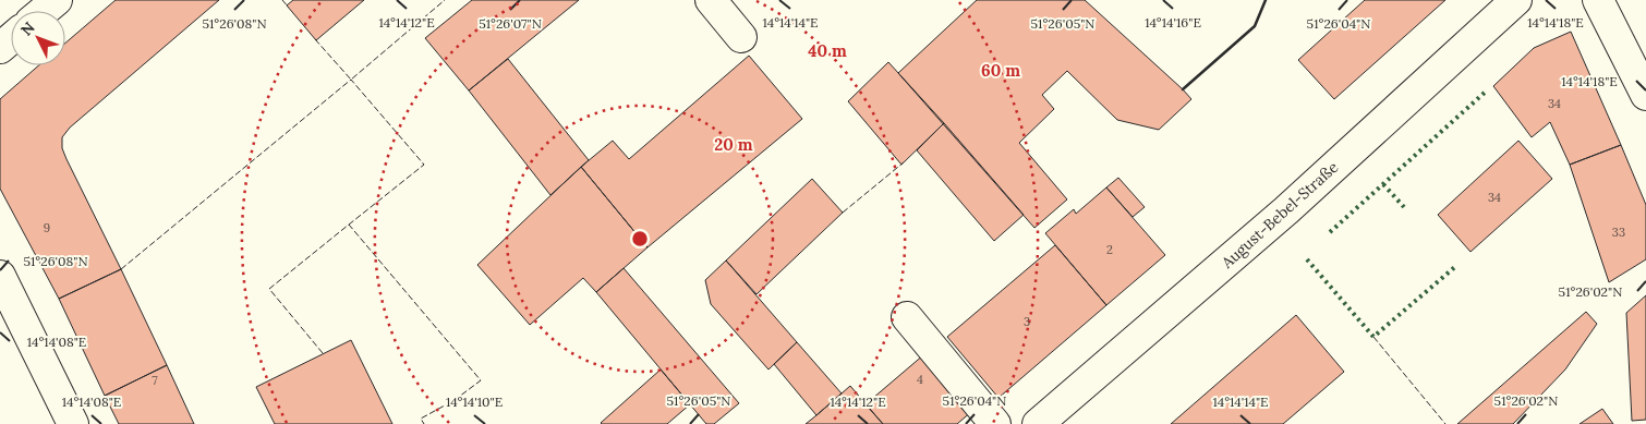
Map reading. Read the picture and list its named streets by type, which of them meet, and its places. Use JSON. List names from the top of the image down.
{
  "streets": {
    "street": ["August-Bebel-Straße"]
  },
  "house_numbers": [
    "34",
    "34",
    "9",
    "33",
    "2",
    "3",
    "4",
    "7"
  ],
  "north": "top left",
  "coordinates": [
    "14°14'12\"E",
    "14°14'14\"E",
    "14°14'16\"E",
    "14°14'18\"E",
    "51°26'08\"N",
    "51°26'07\"N",
    "51°26'05\"N",
    "51°26'04\"N",
    "51°26'02\"N",
    "14°14'08\"E",
    "14°14'10\"E"
  ],
  "rings": ["40 m", "60 m", "20 m"]
}
